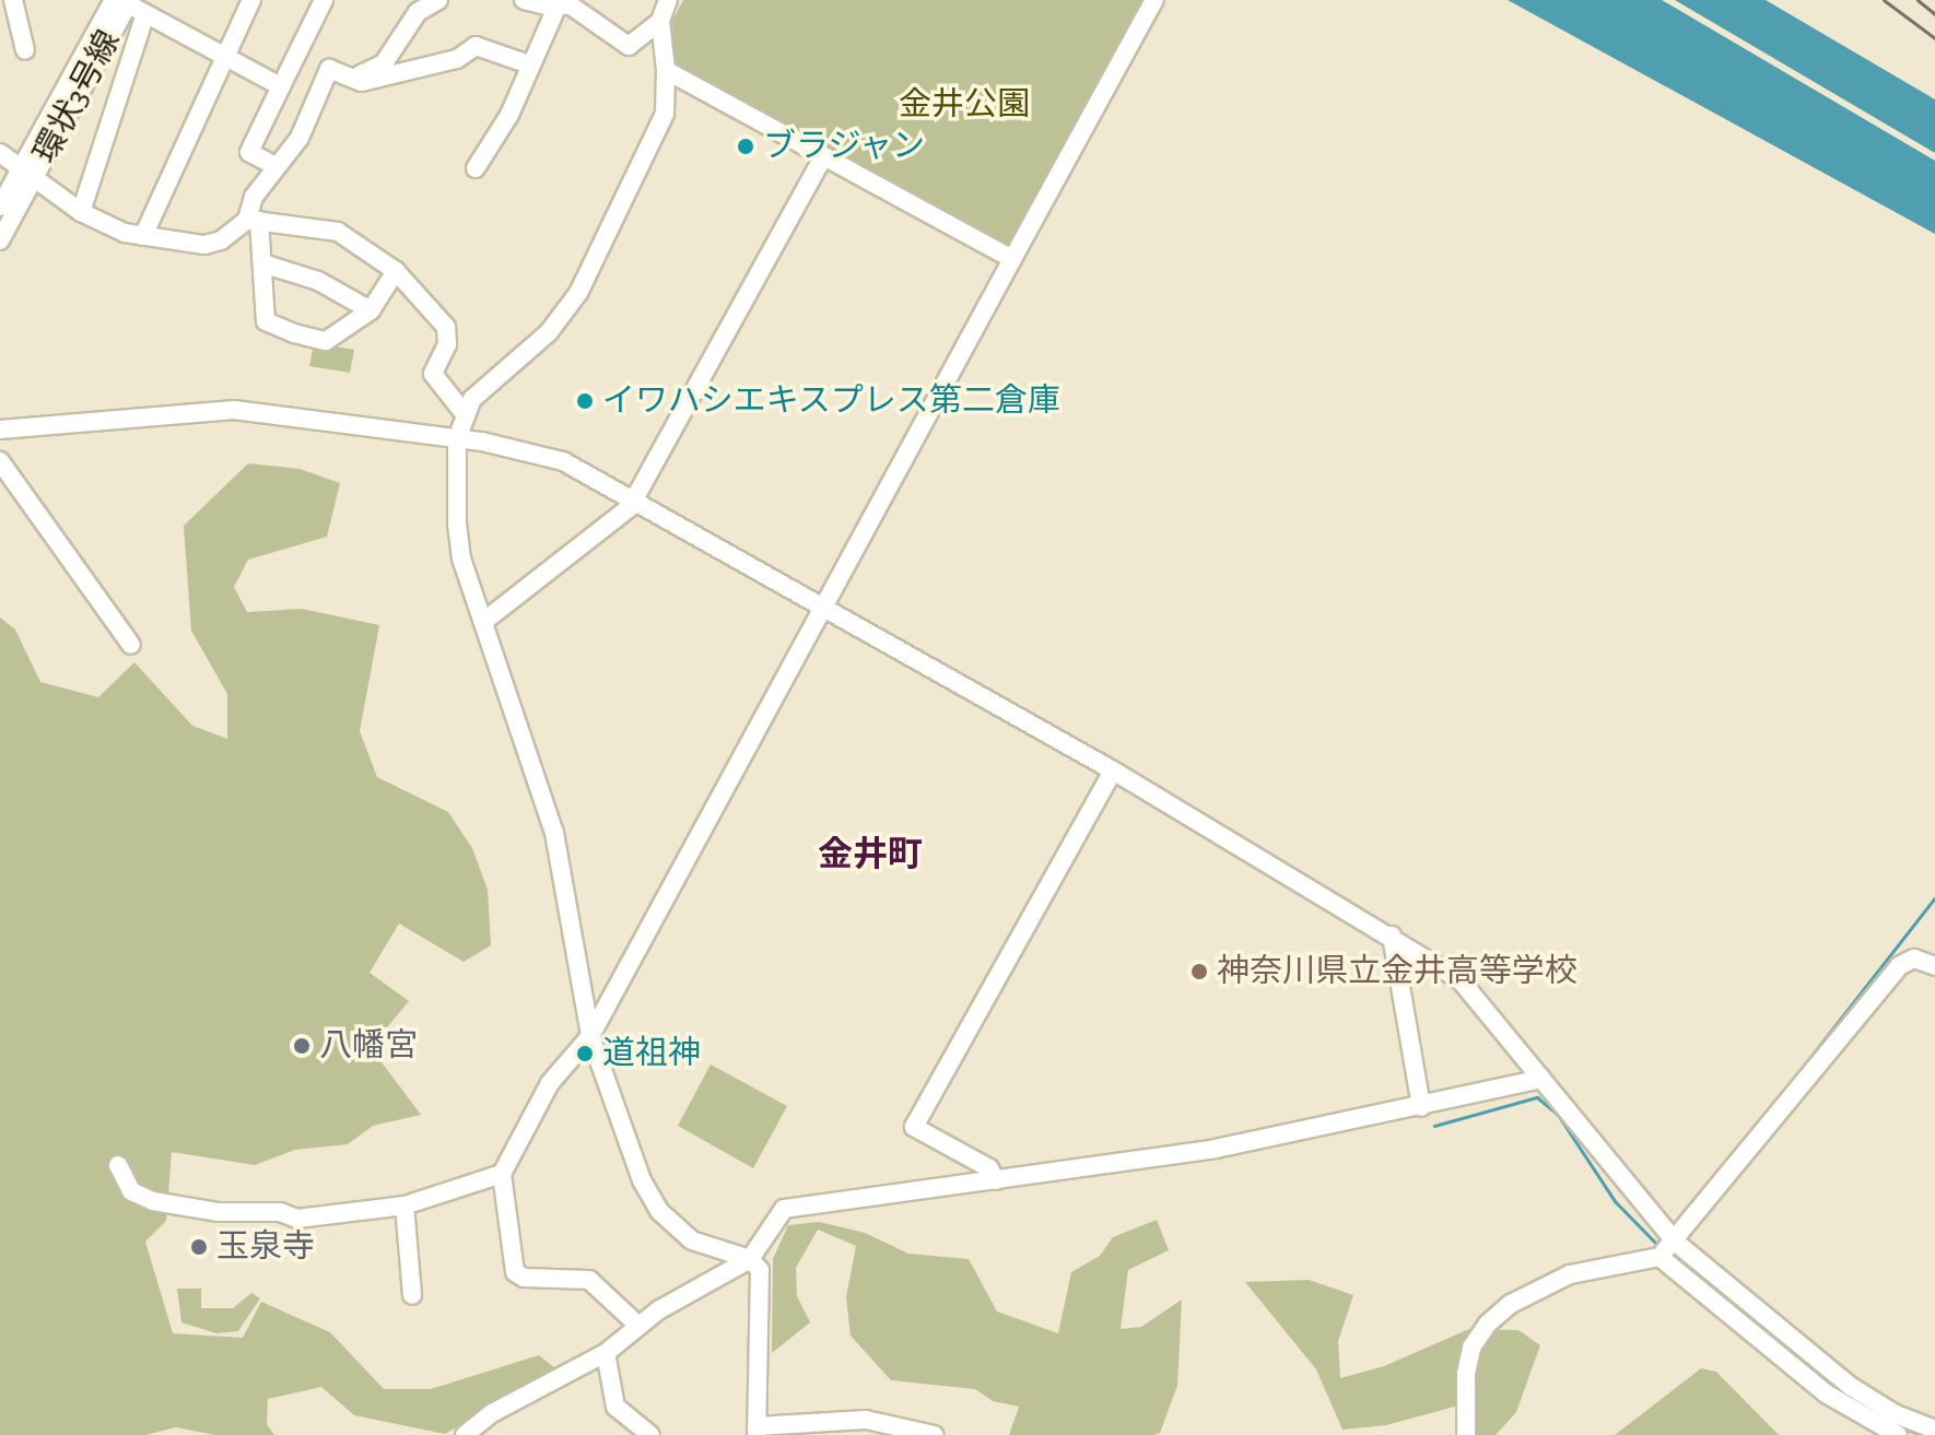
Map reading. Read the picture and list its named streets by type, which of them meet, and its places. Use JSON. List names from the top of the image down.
{
  "streets": {
    "street": ["環状3号線"]
  },
  "districts": ["金井町"],
  "parks": ["金井公園"],
  "places": [
    "ブラジャン",
    "イワハシエキスプレス第二倉庫",
    "神奈川県立金井高等学校",
    "八幡宮",
    "道祖神",
    "玉泉寺"
  ]
}
